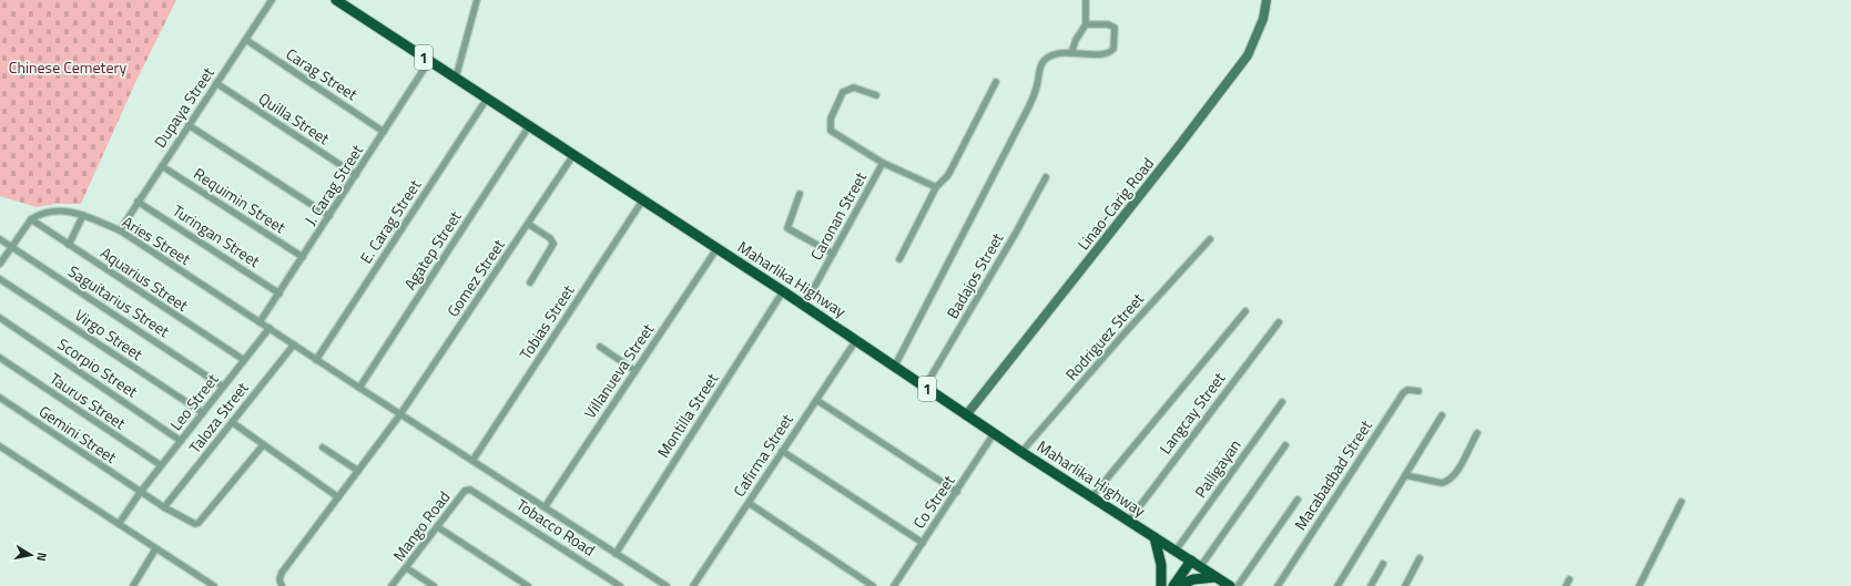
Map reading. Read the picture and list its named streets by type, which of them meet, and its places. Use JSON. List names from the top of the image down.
{
  "streets": {
    "highway": ["1", "Maharlika Highway"],
    "main road": ["Linao-Carig Road"],
    "street": [
      "Carag Street",
      "Dupaya Street",
      "Quilla Street",
      "J. Carag Street",
      "Requimin Street",
      "Caronan Street",
      "E. Carag Street",
      "Turingan Street",
      "Aries Street",
      "Agatep Street",
      "Badajos Street",
      "Gomez Street",
      "Aquarius Street",
      "Saguitarius Street",
      "Tobias Street",
      "Virgo Street",
      "Rodriguez Street",
      "Scorpio Street",
      "Villanueva Street",
      "Taurus Street",
      "Leo Street",
      "Langcay Street",
      "Montilla Street",
      "Taloza Street",
      "Gemini Street",
      "Cafirma Street",
      "Palligayan",
      "Macabadbad Street",
      "Co Street",
      "Mango Road",
      "Tobacco Road"
    ]
  },
  "crossings": [
    ["Carag Street", "Dupaya Street"],
    ["Carag Street", "J. Carag Street"],
    ["Dupaya Street", "Quilla Street"],
    ["Dupaya Street", "Requimin Street"],
    ["Dupaya Street", "Turingan Street"],
    ["Dupaya Street", "Aries Street"],
    ["Quilla Street", "J. Carag Street"],
    ["J. Carag Street", "Requimin Street"],
    ["J. Carag Street", "Turingan Street"],
    ["J. Carag Street", "Aries Street"],
    ["J. Carag Street", "Maharlika Highway"],
    ["Linao-Carig Road", "Maharlika Highway"],
    ["Caronan Street", "Maharlika Highway"],
    ["E. Carag Street", "Aries Street"],
    ["E. Carag Street", "Maharlika Highway"],
    ["Aries Street", "Agatep Street"],
    ["Aries Street", "Gomez Street"],
    ["Aries Street", "Aquarius Street"],
    ["Aries Street", "Tobias Street"],
    ["Aries Street", "Villanueva Street"],
    ["Aries Street", "Leo Street"],
    ["Aries Street", "Montilla Street"],
    ["Aries Street", "Taloza Street"],
    ["Agatep Street", "Maharlika Highway"],
    ["Badajos Street", "Maharlika Highway"],
    ["Gomez Street", "Maharlika Highway"],
    ["Aquarius Street", "Leo Street"],
    ["Maharlika Highway", "Tobias Street"],
    ["Maharlika Highway", "Rodriguez Street"],
    ["Maharlika Highway", "Villanueva Street"],
    ["Maharlika Highway", "Langcay Street"],
    ["Maharlika Highway", "Montilla Street"],
    ["Maharlika Highway", "Cafirma Street"],
    ["Maharlika Highway", "Palligayan"],
    ["Maharlika Highway", "Co Street"],
    ["Saguitarius Street", "Leo Street"],
    ["Virgo Street", "Leo Street"],
    ["Scorpio Street", "Leo Street"],
    ["Taurus Street", "Leo Street"],
    ["Leo Street", "Gemini Street"],
    ["Taloza Street", "Gemini Street"],
    ["Mango Road", "Tobacco Road"]
  ],
  "parks": ["Chinese Cemetery"],
  "north": "right"
}
